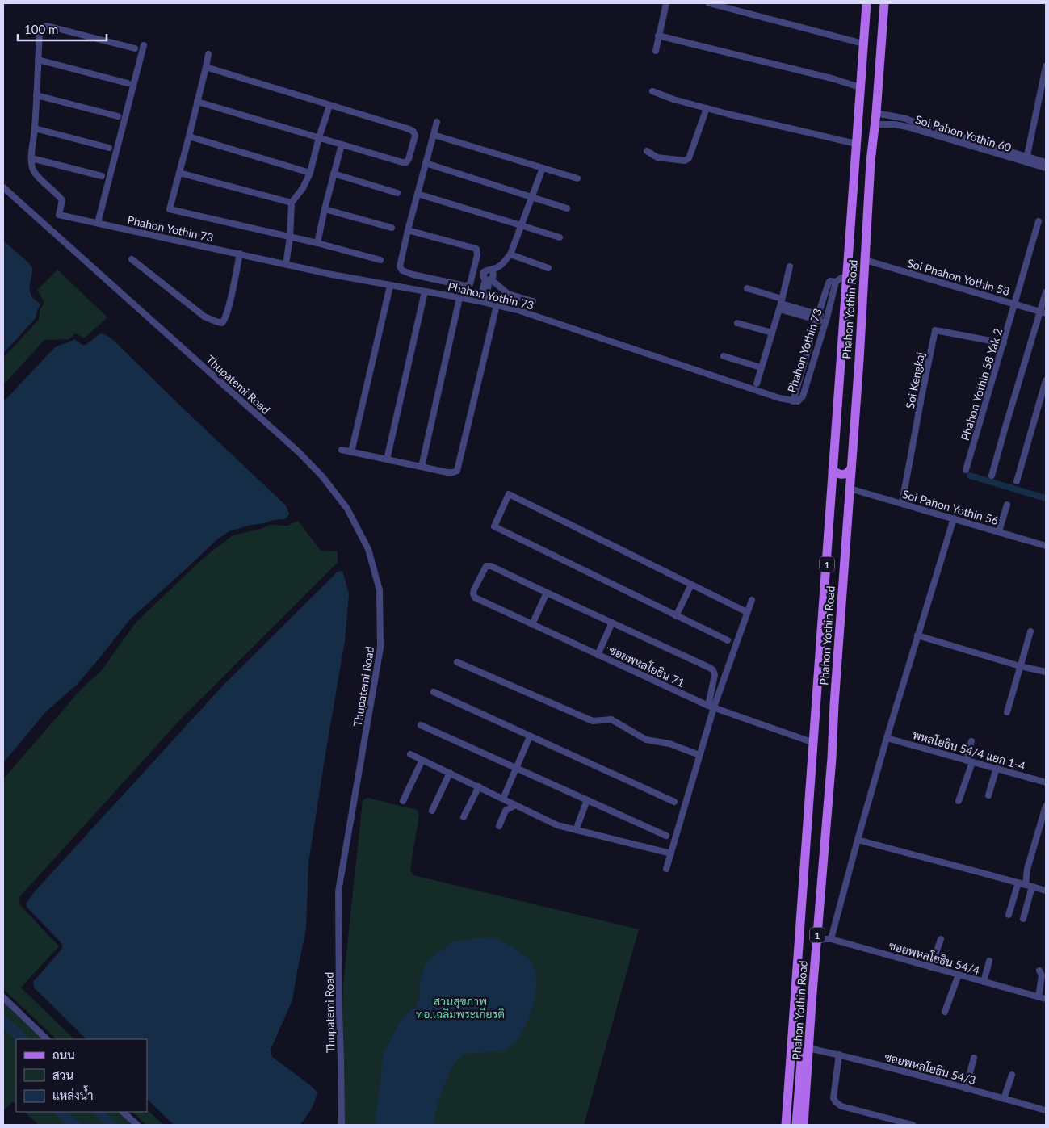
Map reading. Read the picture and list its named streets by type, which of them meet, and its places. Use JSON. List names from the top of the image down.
{
  "streets": {
    "main road": ["Phahon Yothin Road", "1"],
    "street": [
      "Soi Pahon Yothin 60",
      "Phahon Yothin 73",
      "Soi Phahon Yothin 58",
      "Soi Kengkaj",
      "Thupatemi Road",
      "Phahon Yothin 58 Yak 2",
      "Soi Pahon Yothin 56",
      "ซอยพหลโยธิน 71",
      "พหลโยธิน 54/4 แยก 1-4",
      "ซอยพหลโยธิน 54/4",
      "ซอยพหลโยธิน 54/3"
    ]
  },
  "crossings": [
    ["Soi Pahon Yothin 60", "Phahon Yothin Road"],
    ["Soi Phahon Yothin 58", "Phahon Yothin Road"],
    ["Soi Phahon Yothin 58", "Phahon Yothin 58 Yak 2"],
    ["Phahon Yothin Road", "Soi Pahon Yothin 56"],
    ["Phahon Yothin Road", "ซอยพหลโยธิน 71"],
    ["Phahon Yothin Road", "ซอยพหลโยธิน 54/4"],
    ["Phahon Yothin Road", "ซอยพหลโยธิน 54/3"],
    ["Soi Kengkaj", "Phahon Yothin 58 Yak 2"],
    ["Soi Kengkaj", "Soi Pahon Yothin 56"]
  ],
  "parks": ["สวนสุขภาพ ทอ.เฉลิมพระเกียรติ"],
  "legend": ["ถนน", "สวน", "แหล่งน้ำ"],
  "scale_bar": "100 m"
}
